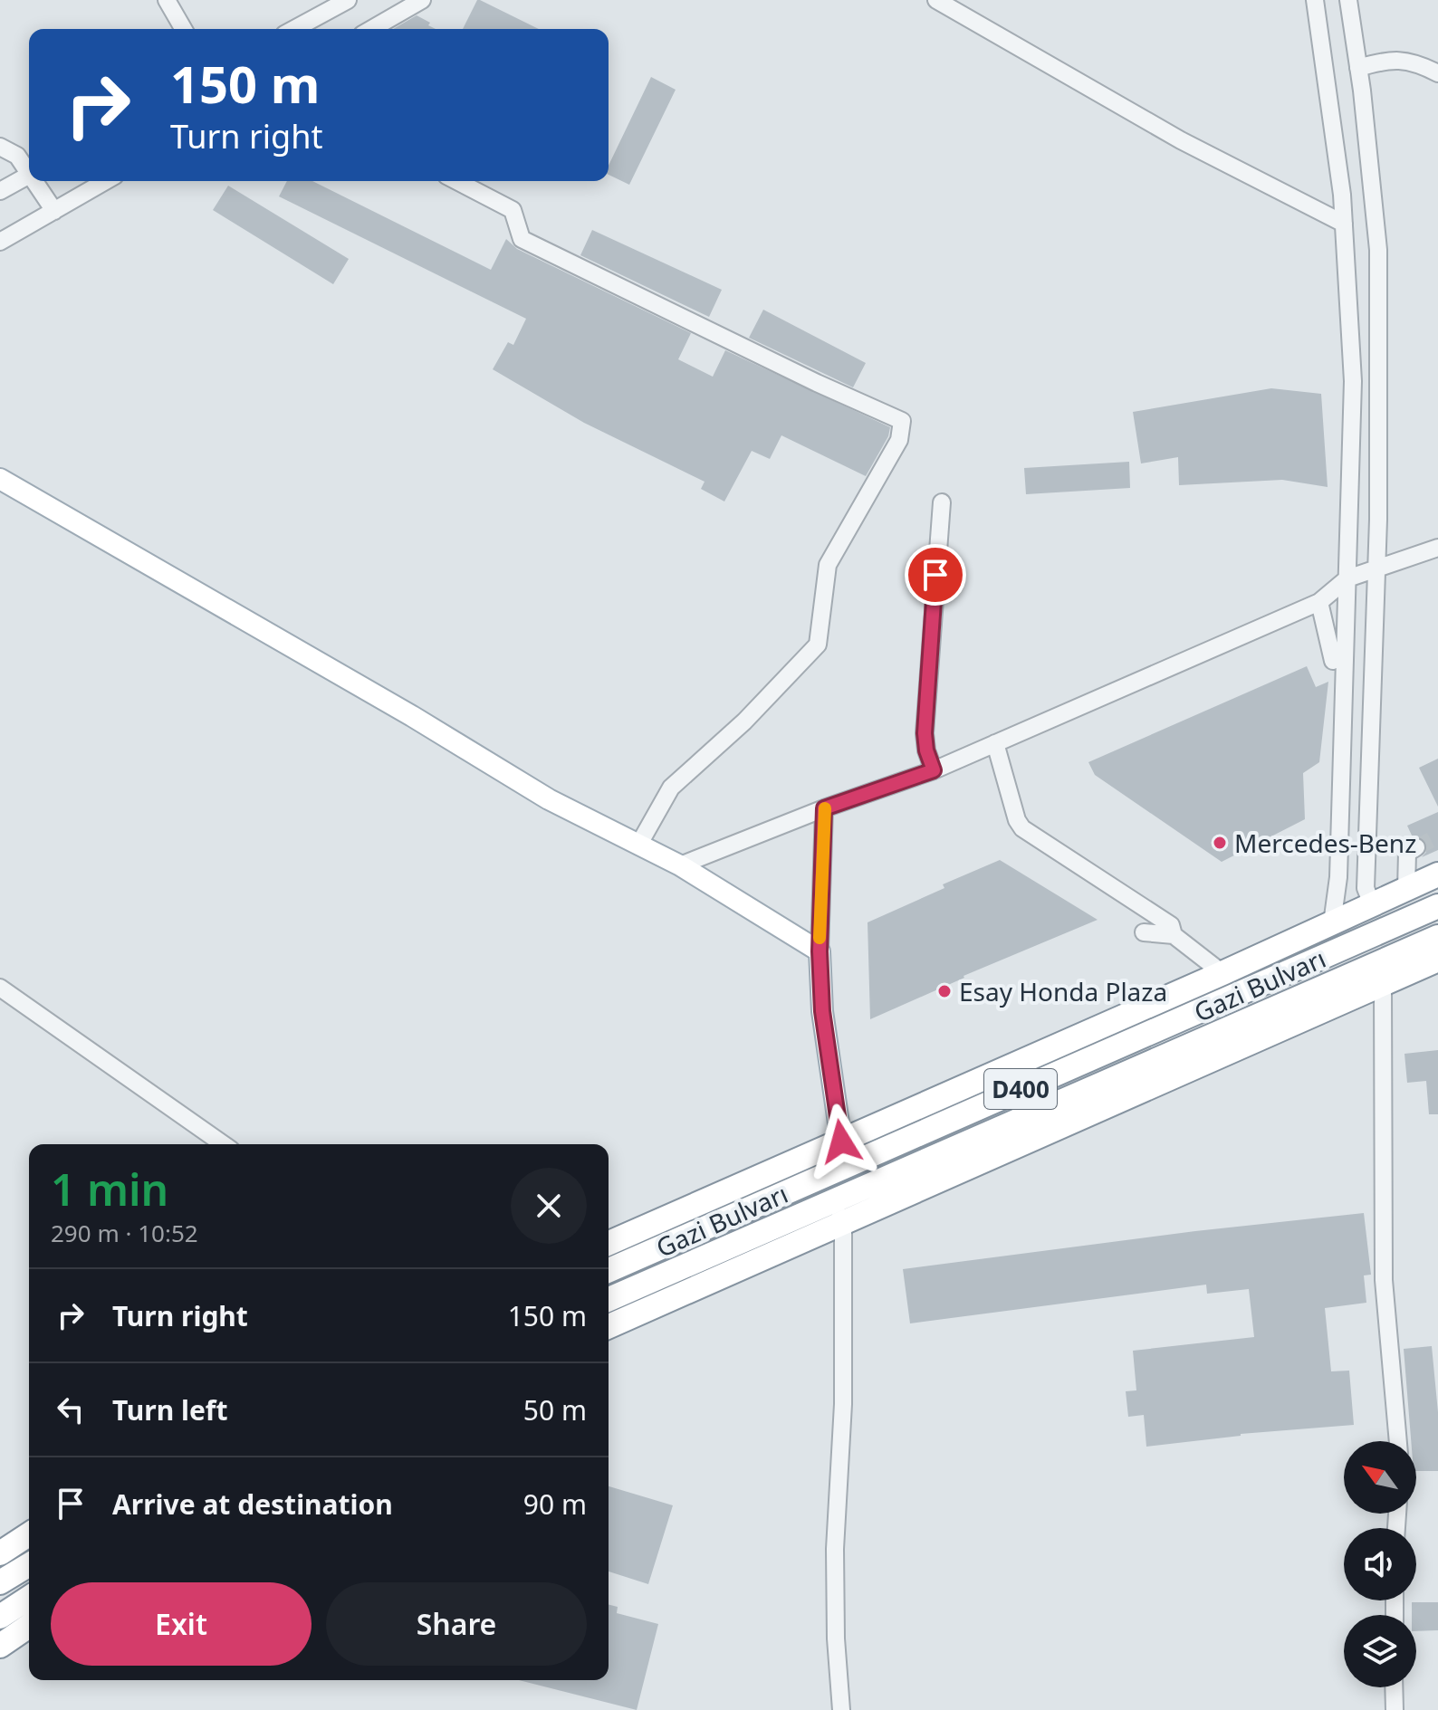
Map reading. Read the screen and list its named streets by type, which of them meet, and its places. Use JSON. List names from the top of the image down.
{
  "streets": {
    "highway": ["Gazi Bulvarı", "D400"]
  },
  "places": ["Mercedes-Benz", "Esay Honda Plaza"],
  "north": "top left",
  "page": {
    "turn": ["150 m", "Turn right"],
    "heading": ["1 min", "290 m · 10:52"],
    "list": [
      {
        "name": "Turn right",
        "value": "150 m"
      },
      {
        "name": "Turn left",
        "value": "50 m"
      },
      {
        "name": "Arrive at destination",
        "value": "90 m"
      }
    ],
    "buttons": ["Exit", "Share"]
  }
}
